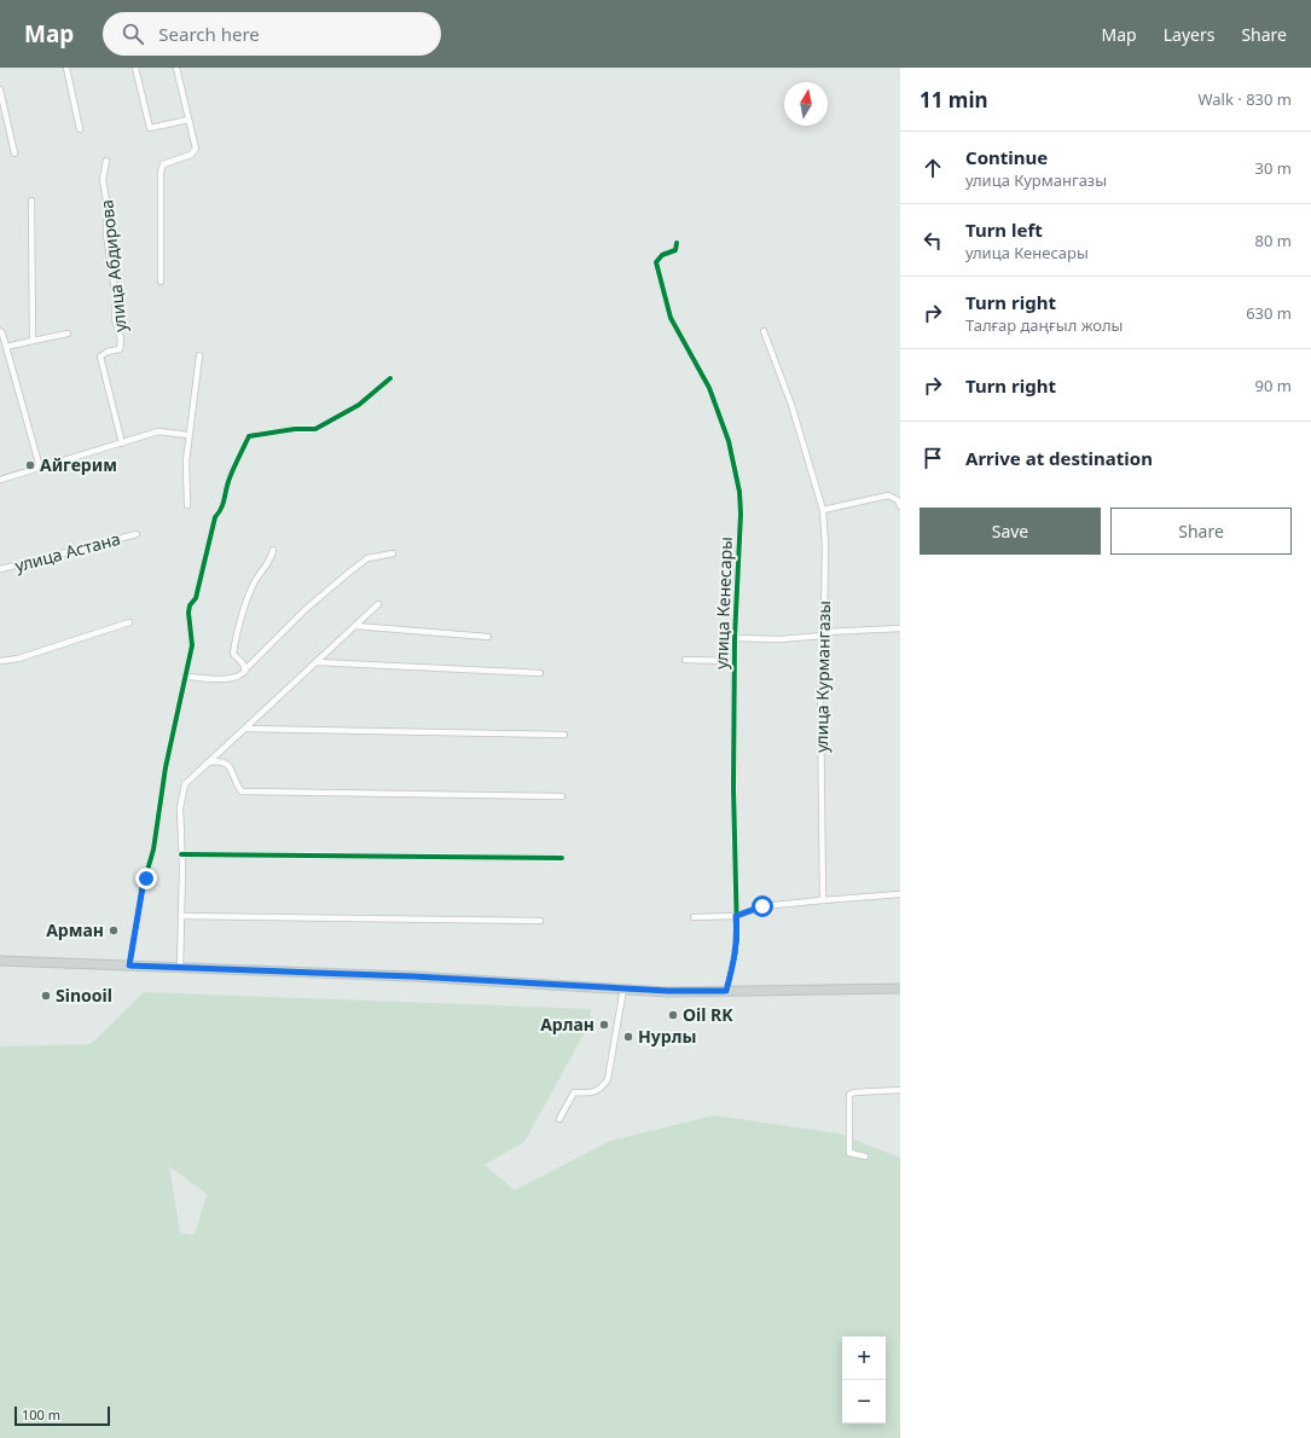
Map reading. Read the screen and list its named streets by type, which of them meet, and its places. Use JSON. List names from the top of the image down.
{
  "streets": {
    "street": [
      "улица Абдирова",
      "улица Астана",
      "улица Кенесары",
      "улица Курмангазы"
    ]
  },
  "places": [
    "Айгерим",
    "Арман",
    "Sinooil",
    "Oil RK",
    "Арлан",
    "Нурлы"
  ],
  "scale_bar": "100 m",
  "north": "top",
  "page": {
    "header": "Map",
    "search": "Search here",
    "nav": ["Map", "Layers", "Share"],
    "heading": ["11 min", "Walk · 830 m"],
    "list": [
      ["Continue", "улица Курмангазы", "30 m"],
      ["Turn left", "улица Кенесары", "80 m"],
      ["Turn right", "Талғар даңғыл жолы", "630 m"],
      ["Turn right", "90 m"],
      "Arrive at destination"
    ],
    "buttons": ["Save", "Share"],
    "map_buttons": ["+", "−"],
    "scale": "100 m"
  }
}
